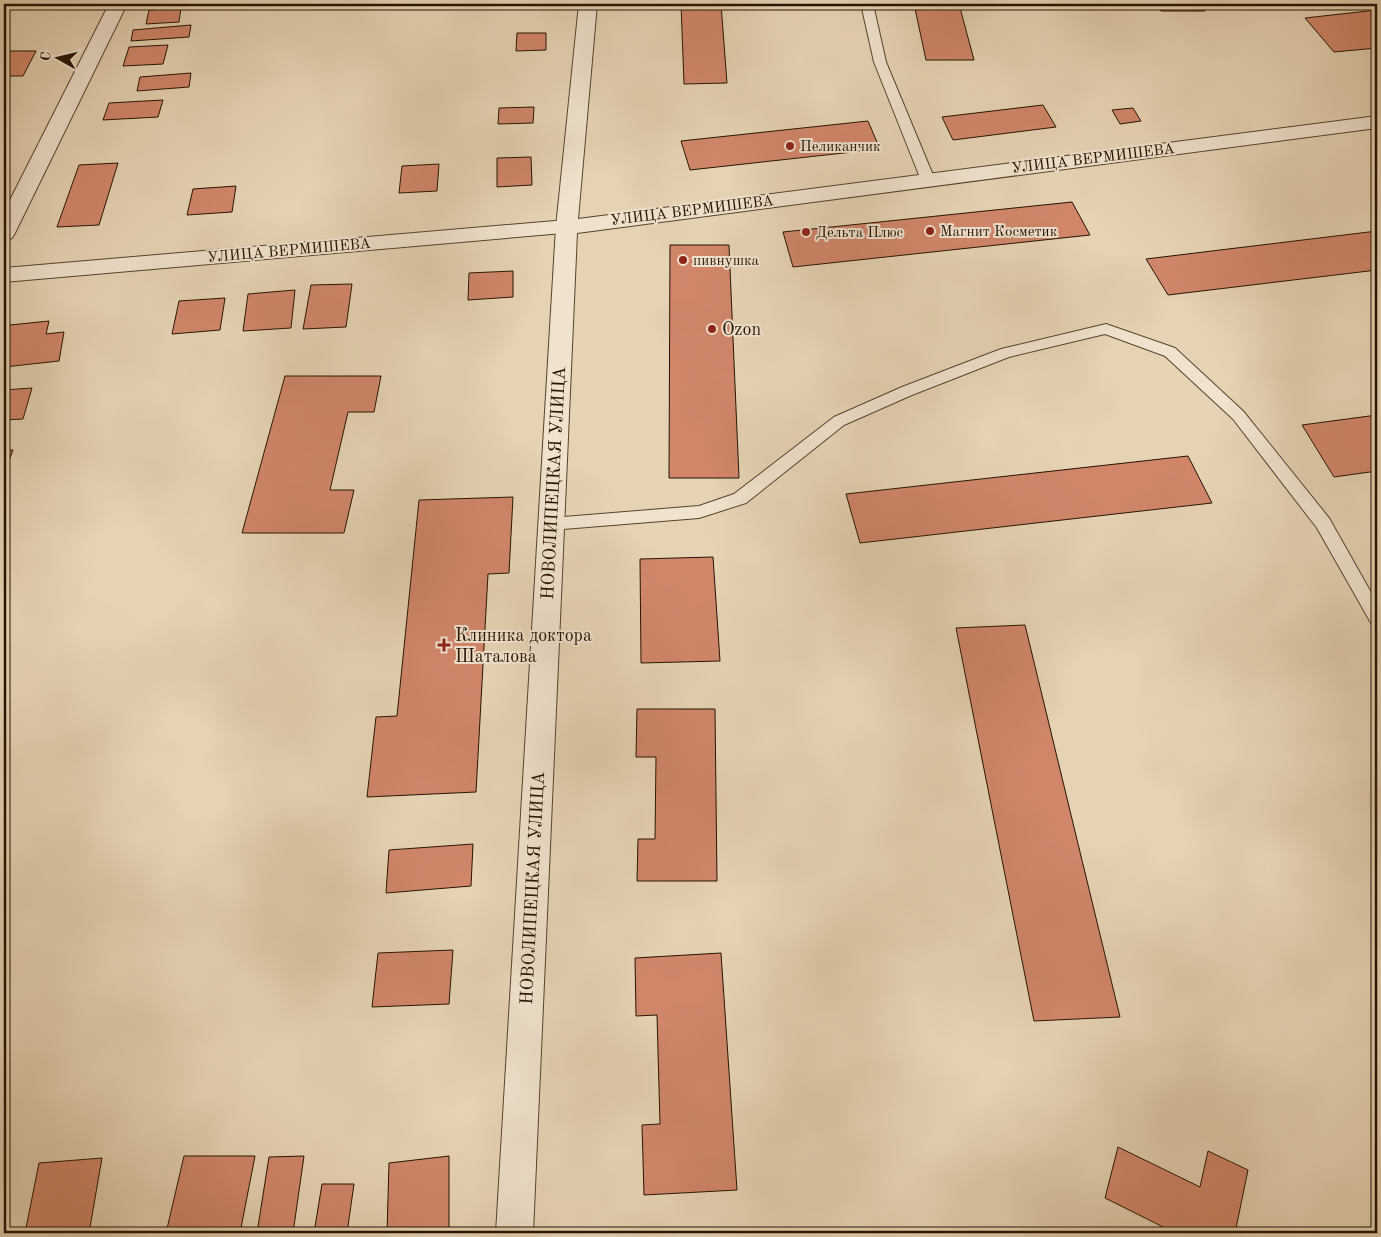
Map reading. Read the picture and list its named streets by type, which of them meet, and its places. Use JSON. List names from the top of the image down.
{
  "streets": {
    "street": ["УЛИЦА ВЕРМИШЕВА", "НОВОЛИПЕЦКАЯ УЛИЦА"]
  },
  "crossings": [
    ["УЛИЦА ВЕРМИШЕВА", "НОВОЛИПЕЦКАЯ УЛИЦА"]
  ],
  "places": {
    "other": [
      "Пеликанчик",
      "Магнит Косметик",
      "Дельта Плюс",
      "пивнушка",
      "Ozon"
    ],
    "health": ["Клиника доктора Шаталова"]
  },
  "north": "left"
}
